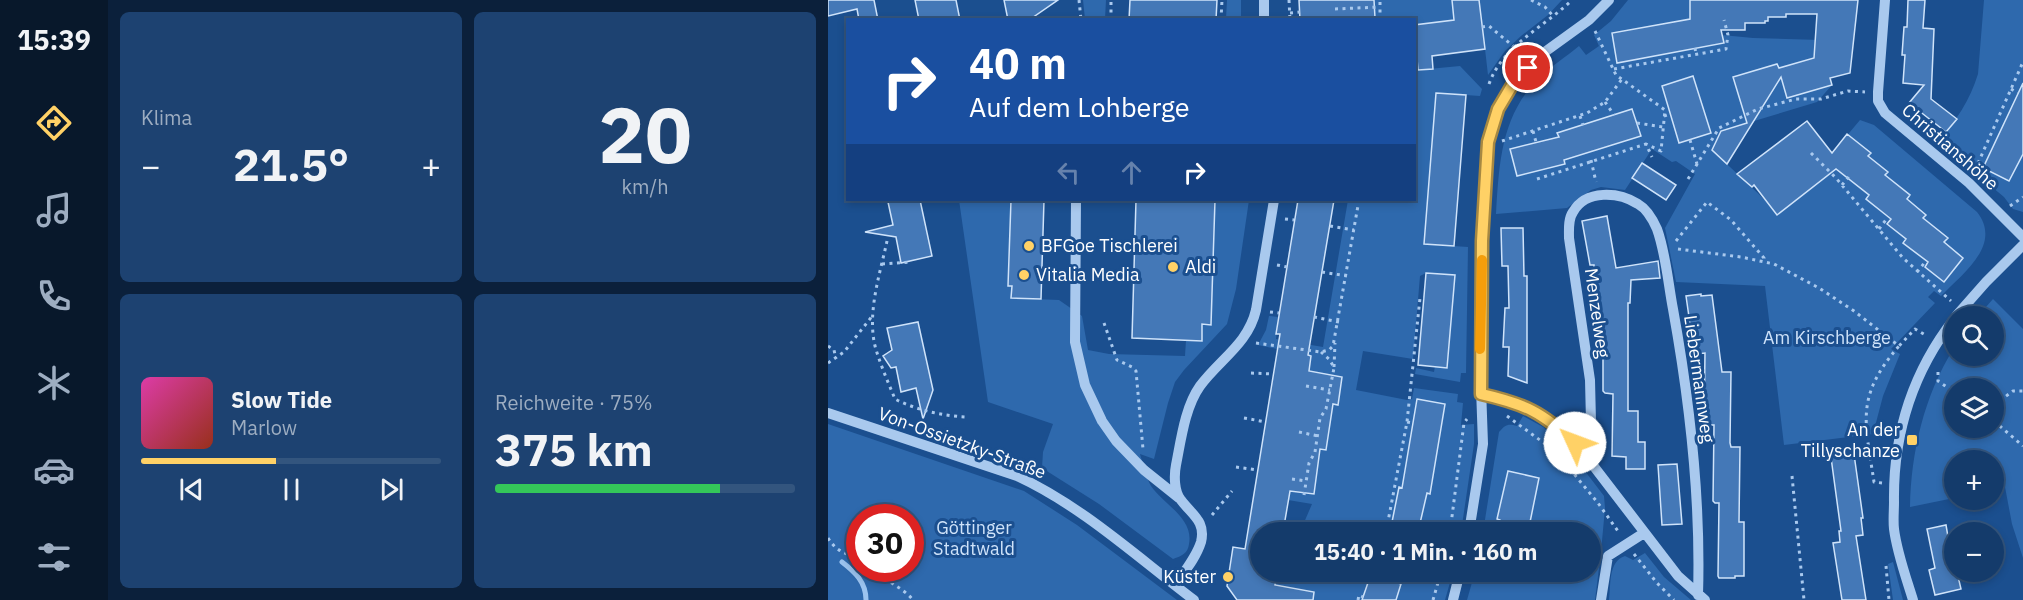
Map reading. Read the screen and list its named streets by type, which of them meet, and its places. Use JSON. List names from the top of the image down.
{
  "streets": {
    "street": [
      "Christianshöhe",
      "Menzelweg",
      "Liebermannweg",
      "Von-Ossietzky-Straße"
    ]
  },
  "crossings": [
    ["Menzelweg", "Liebermannweg"]
  ],
  "parks": ["Am Kirschberge", "Göttinger Stadtwald"],
  "places": {
    "other": [
      "BFGoe Tischlerei",
      "Aldi",
      "Vitalia Media",
      "Küster"
    ],
    "transit": ["An der Tillyschanze"]
  },
  "page": {
    "tabs": "15:39",
    "tile": [
      "Klima",
      ["20", "km/h"],
      ["Reichweite · 75%", "375 km"]
    ],
    "turn": ["40 m", "Auf dem Lohberge"],
    "heat": ["−", "21.5°", "+"],
    "map_buttons": ["+", "−"],
    "song": ["Slow Tide", "Marlow"],
    "limit": "30",
    "trip": "15:40 · 1 Min. · 160 m"
  }
}
